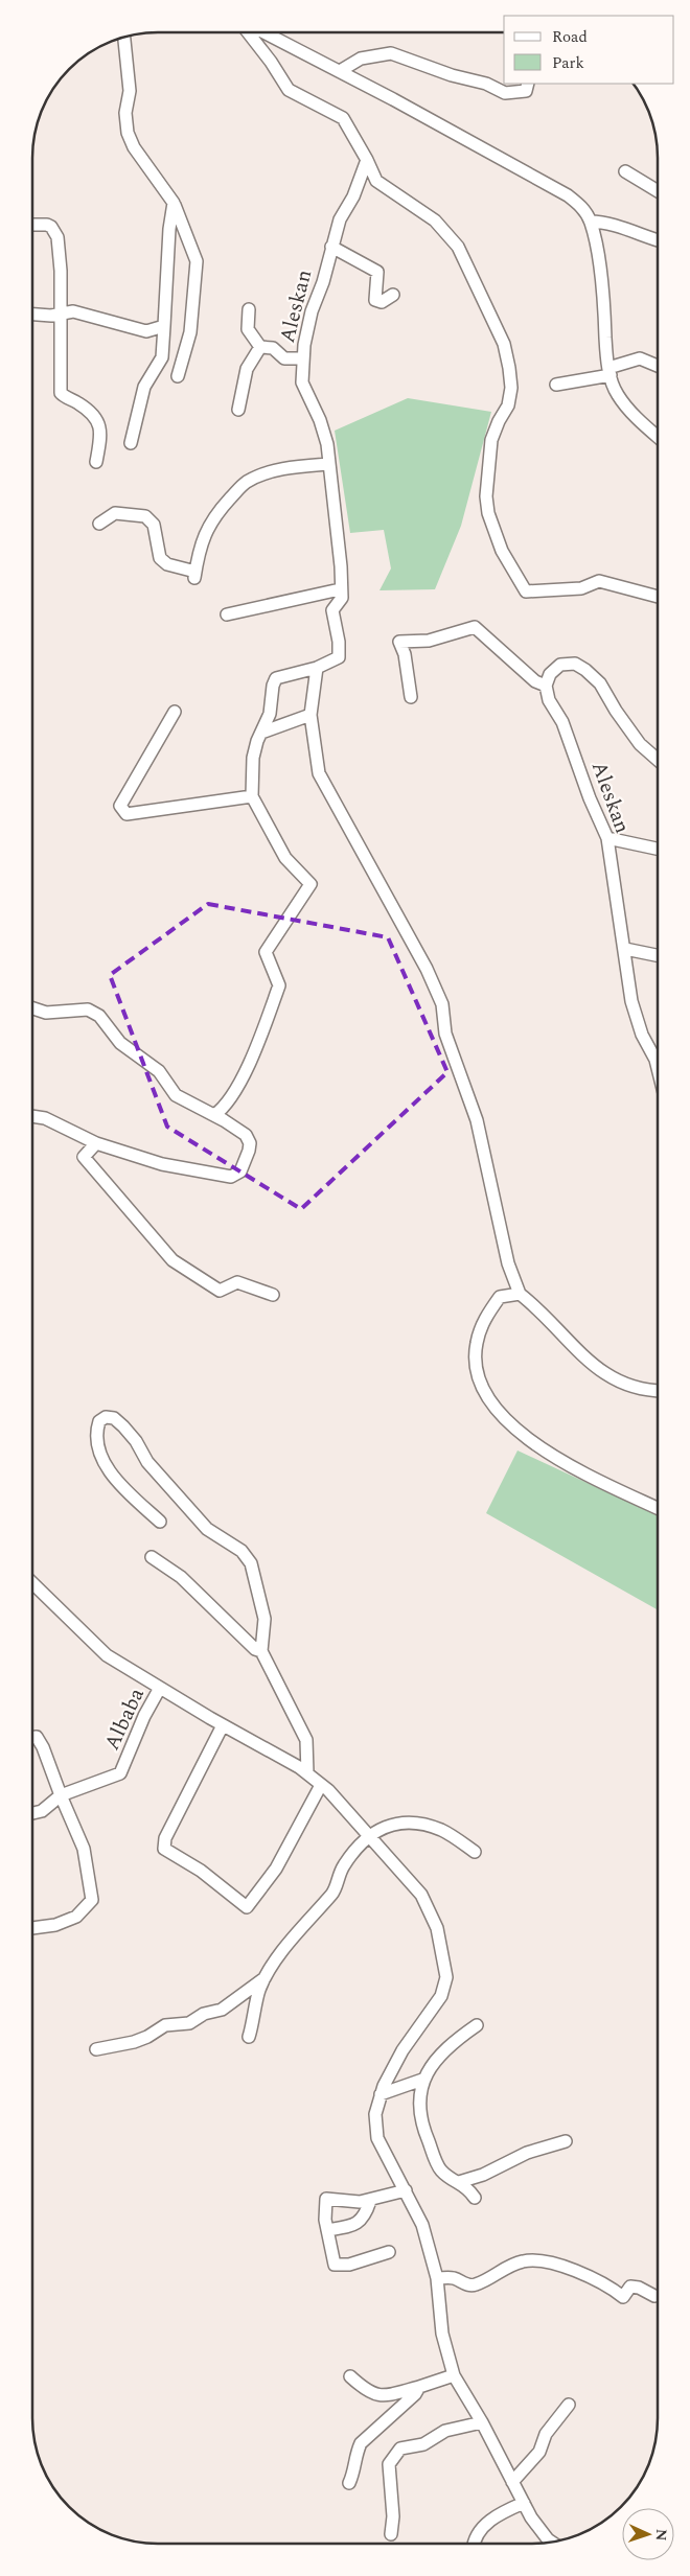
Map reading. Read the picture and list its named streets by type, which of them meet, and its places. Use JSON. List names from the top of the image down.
{
  "streets": {
    "street": ["Aleskan", "Albaba"]
  },
  "legend": ["Road", "Park"],
  "north": "right"
}
